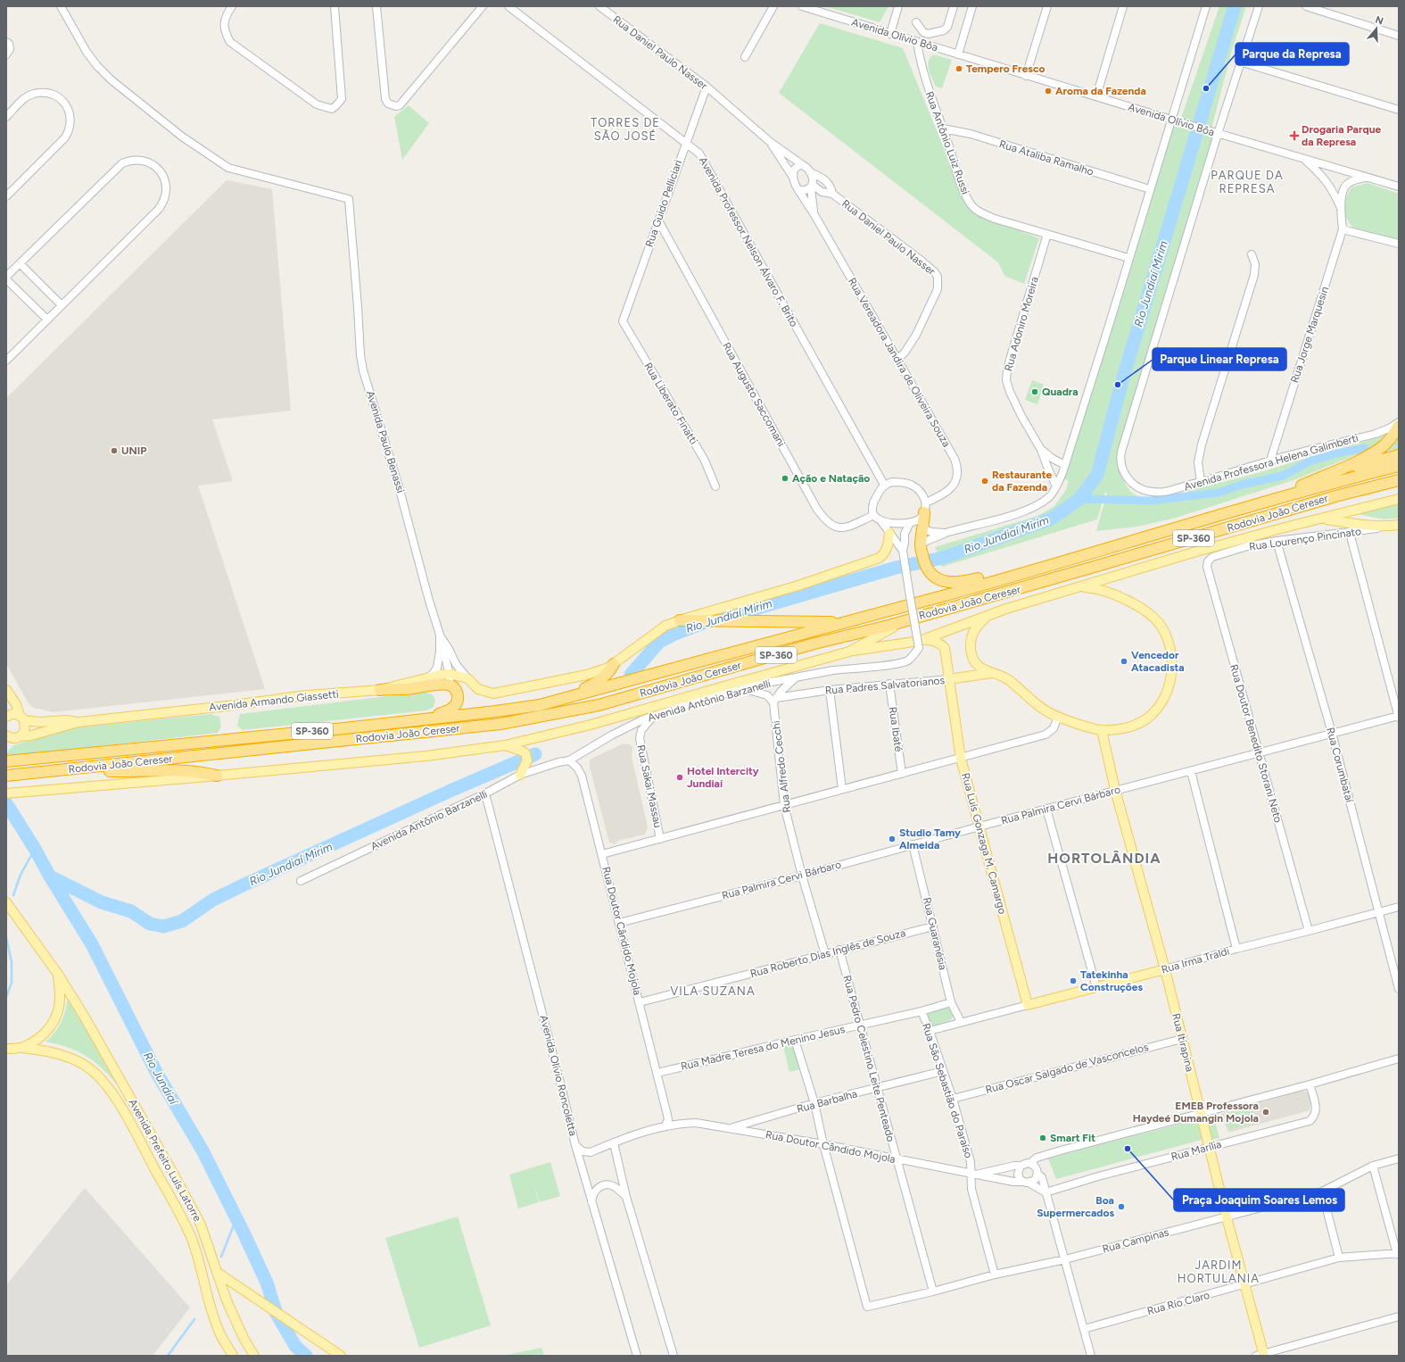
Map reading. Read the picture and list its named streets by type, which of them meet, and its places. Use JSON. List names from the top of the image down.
{
  "streets": {
    "highway": ["Rodovia João Cereser", "SP-360"],
    "main road": [
      "Rua Padres Salvatorianos",
      "Avenida Armando Giassetti",
      "Rua Luís Gonzaga M. Camargo",
      "Rua Irma Traldi",
      "Rua Itirapina",
      "Avenida Prefeito Luís Latorre"
    ],
    "street": [
      "Avenida Olívio Bôa",
      "Rua Daniel Paulo Nasser",
      "Rua Antônio Luiz Russi",
      "Rua Ataliba Ramalho",
      "Rua Guido Pelliciari",
      "Avenida Professor Nelson Álvaro F. Brito",
      "Rua Adoniro Moreira",
      "Rua Jorge Marquesin",
      "Rua Vereadora Jandira de Oliveira Souza",
      "Rua Augusto Saccomani",
      "Rua Liberato Finatti",
      "Avenida Paulo Benassi",
      "Avenida Professora Helena Galimberti",
      "Rua Lourenço Pincinato",
      "Avenida Antônio Barzanelli",
      "Rua Ibaté",
      "Rua Doutor Benedito Storani Neto",
      "Rua Corumbataí",
      "Rua Alfredo Cecchi",
      "Rua Sakai Massau",
      "Rua Palmira Cervi Bárbaro",
      "Rua Doutor Cândido Mojola",
      "Rua Guaranésia",
      "Rua Roberto Dias Inglês de Souza",
      "Rua Madre Teresa do Menino Jesus",
      "Rua Pedro Celestino Leite Penteado",
      "Rua Oscar Salgado de Vasconcelos",
      "Avenida Olívio Roncoletta",
      "Rua São Sebastião do Paraíso",
      "Rua Barbalha",
      "Rua Marília",
      "Rua Campinas",
      "Rua Río Claro"
    ]
  },
  "crossings": [
    ["Avenida Olívio Bôa", "Rua Antônio Luiz Russi"],
    ["Avenida Olívio Bôa", "Rua Jorge Marquesin"],
    ["Avenida Olívio Bôa", "Avenida Professora Helena Galimberti"],
    ["Rua Daniel Paulo Nasser", "Rua Guido Pelliciari"],
    ["Rua Daniel Paulo Nasser", "Rua Vereadora Jandira de Oliveira Souza"],
    ["Rua Antônio Luiz Russi", "Rua Ataliba Ramalho"],
    ["Rua Antônio Luiz Russi", "Rua Adoniro Moreira"],
    ["Rua Guido Pelliciari", "Avenida Professor Nelson Álvaro F. Brito"],
    ["Rua Guido Pelliciari", "Rua Augusto Saccomani"],
    ["Rua Guido Pelliciari", "Rua Liberato Finatti"],
    ["Avenida Professor Nelson Álvaro F. Brito", "Rua Vereadora Jandira de Oliveira Souza"],
    ["Avenida Professor Nelson Álvaro F. Brito", "Rua Augusto Saccomani"],
    ["Rua Jorge Marquesin", "Avenida Professora Helena Galimberti"],
    ["Rua Vereadora Jandira de Oliveira Souza", "Rua Augusto Saccomani"],
    ["Avenida Paulo Benassi", "Avenida Armando Giassetti"],
    ["Rua Lourenço Pincinato", "Rua Doutor Benedito Storani Neto"],
    ["Rua Lourenço Pincinato", "Rua Corumbataí"],
    ["Rua Padres Salvatorianos", "Rua Ibaté"],
    ["Rua Padres Salvatorianos", "Rua Alfredo Cecchi"],
    ["Rua Padres Salvatorianos", "Rua Luís Gonzaga M. Camargo"],
    ["Avenida Antônio Barzanelli", "Rua Sakai Massau"],
    ["Avenida Antônio Barzanelli", "Rua Doutor Cândido Mojola"],
    ["Avenida Antônio Barzanelli", "Avenida Olívio Roncoletta"],
    ["Rua Doutor Benedito Storani Neto", "Rua Palmira Cervi Bárbaro"],
    ["Rua Doutor Benedito Storani Neto", "Rua Irma Traldi"],
    ["Rua Corumbataí", "Rua Palmira Cervi Bárbaro"],
    ["Rua Corumbataí", "Rua Irma Traldi"],
    ["Rua Alfredo Cecchi", "Rua Palmira Cervi Bárbaro"],
    ["Rua Alfredo Cecchi", "Rua Roberto Dias Inglês de Souza"],
    ["Rua Palmira Cervi Bárbaro", "Rua Luís Gonzaga M. Camargo"],
    ["Rua Palmira Cervi Bárbaro", "Rua Doutor Cândido Mojola"],
    ["Rua Palmira Cervi Bárbaro", "Rua Guaranésia"],
    ["Rua Palmira Cervi Bárbaro", "Rua Itirapina"],
    ["Rua Luís Gonzaga M. Camargo", "Rua Irma Traldi"],
    ["Rua Doutor Cândido Mojola", "Rua Roberto Dias Inglês de Souza"],
    ["Rua Doutor Cândido Mojola", "Rua Itirapina"],
    ["Rua Doutor Cândido Mojola", "Rua Madre Teresa do Menino Jesus"],
    ["Rua Doutor Cândido Mojola", "Rua Pedro Celestino Leite Penteado"],
    ["Rua Doutor Cândido Mojola", "Rua São Sebastião do Paraíso"],
    ["Rua Doutor Cândido Mojola", "Rua Barbalha"],
    ["Rua Doutor Cândido Mojola", "Rua Marília"],
    ["Rua Doutor Cândido Mojola", "Rua Campinas"],
    ["Rua Guaranésia", "Rua Roberto Dias Inglês de Souza"],
    ["Rua Guaranésia", "Rua Irma Traldi"],
    ["Rua Guaranésia", "Rua Madre Teresa do Menino Jesus"],
    ["Rua Roberto Dias Inglês de Souza", "Rua Pedro Celestino Leite Penteado"],
    ["Rua Irma Traldi", "Rua Itirapina"],
    ["Rua Irma Traldi", "Rua São Sebastião do Paraíso"],
    ["Rua Itirapina", "Rua Oscar Salgado de Vasconcelos"],
    ["Rua Itirapina", "Rua Marília"],
    ["Rua Itirapina", "Rua Campinas"],
    ["Rua Itirapina", "Rua Río Claro"],
    ["Rua Madre Teresa do Menino Jesus", "Rua Pedro Celestino Leite Penteado"],
    ["Rua Madre Teresa do Menino Jesus", "Rua São Sebastião do Paraíso"],
    ["Rua Pedro Celestino Leite Penteado", "Rua Barbalha"],
    ["Rua Pedro Celestino Leite Penteado", "Rua Campinas"],
    ["Rua Oscar Salgado de Vasconcelos", "Rua São Sebastião do Paraíso"],
    ["Rua São Sebastião do Paraíso", "Rua Barbalha"],
    ["Rua São Sebastião do Paraíso", "Rua Campinas"]
  ],
  "districts": [
    "TORRES DE SÃO JOSÉ",
    "PARQUE DA REPRESA",
    "HORTOLÂNDIA",
    "VILA SUZANA",
    "JARDIM HORTULANIA"
  ],
  "water": ["Rio Jundiaí Mirim", "Rio Jundiaí"],
  "places": {
    "other": [
      "Tempero Fresco",
      "Parque da Represa",
      "Aroma da Fazenda",
      "Parque Linear Represa",
      "Quadra",
      "UNIP",
      "Ação e Natação",
      "Restaurante da Fazenda",
      "Vencedor Atacadista",
      "Hotel Intercity Jundiaí",
      "Studio Tamy Almeida",
      "Tatekinha Construções",
      "EMEB Professora Haydeé Dumangin Mojola",
      "Smart Fit",
      "Praça Joaquim Soares Lemos",
      "Boa Supermercados"
    ],
    "health": ["Drogaria Parque da Represa"]
  },
  "north": "top"
}
